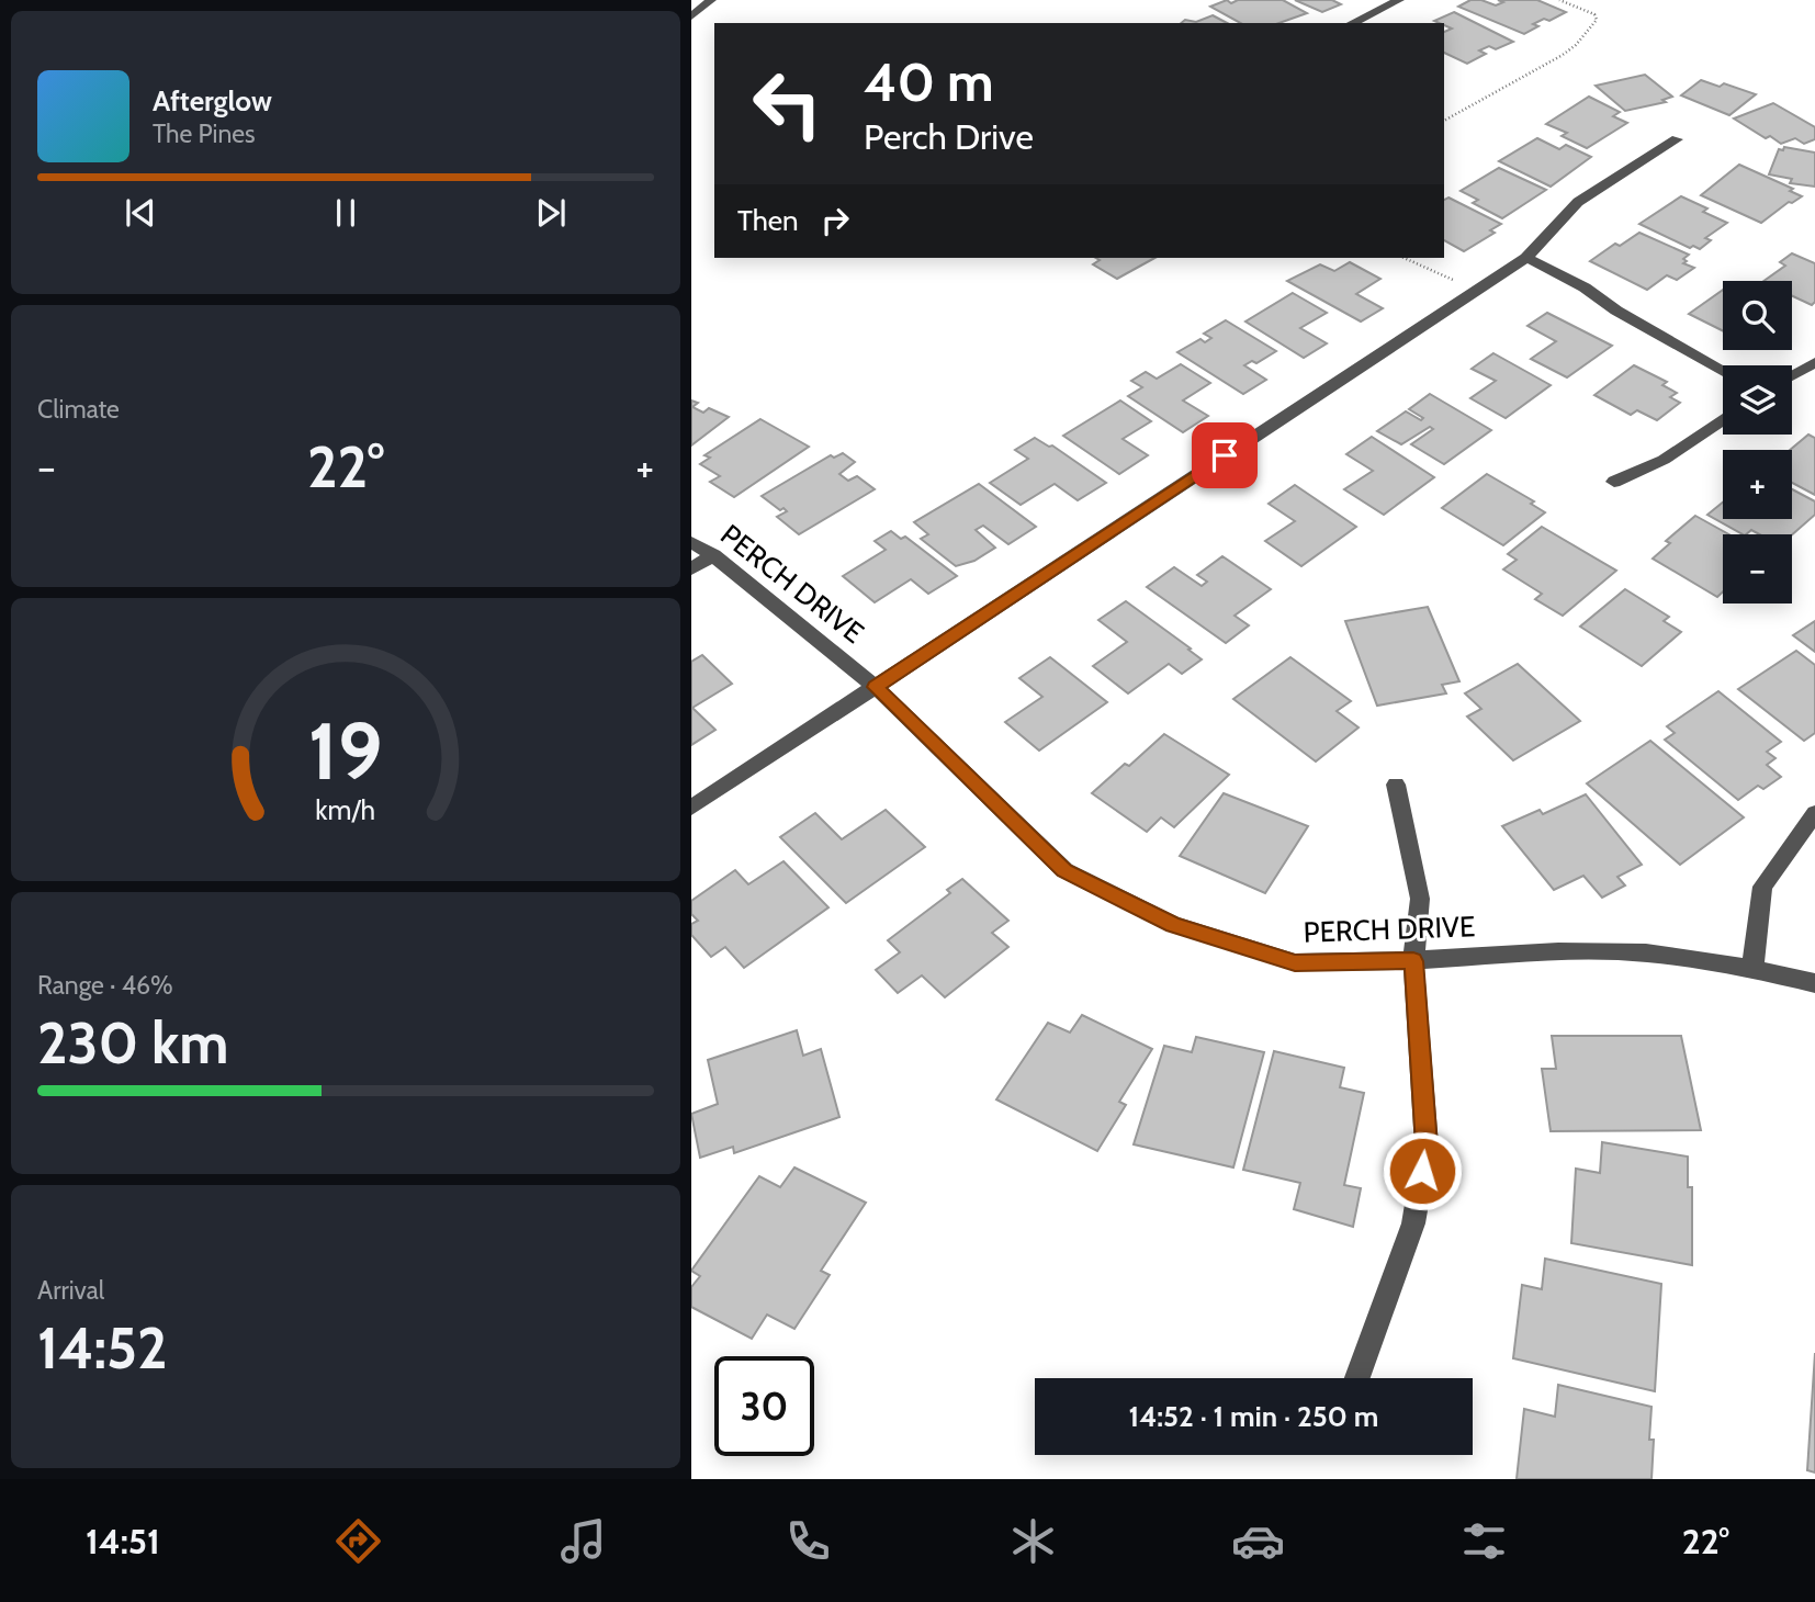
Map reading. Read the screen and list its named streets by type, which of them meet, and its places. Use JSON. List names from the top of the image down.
{
  "streets": {
    "street": ["PERCH DRIVE"]
  },
  "page": {
    "turn": ["40 m", "Perch Drive"],
    "song": ["Afterglow", "The Pines"],
    "then": "Then",
    "map_buttons": ["+", "−"],
    "tile": [
      "Climate",
      ["Range · 46%", "230 km"],
      ["Arrival", "14:52"]
    ],
    "heat": ["−", "22°", "+"],
    "limit": "30",
    "trip": "14:52 · 1 min · 250 m",
    "tabs": ["14:51", "22°"],
    "gauge": ["19", "km/h"]
  }
}
